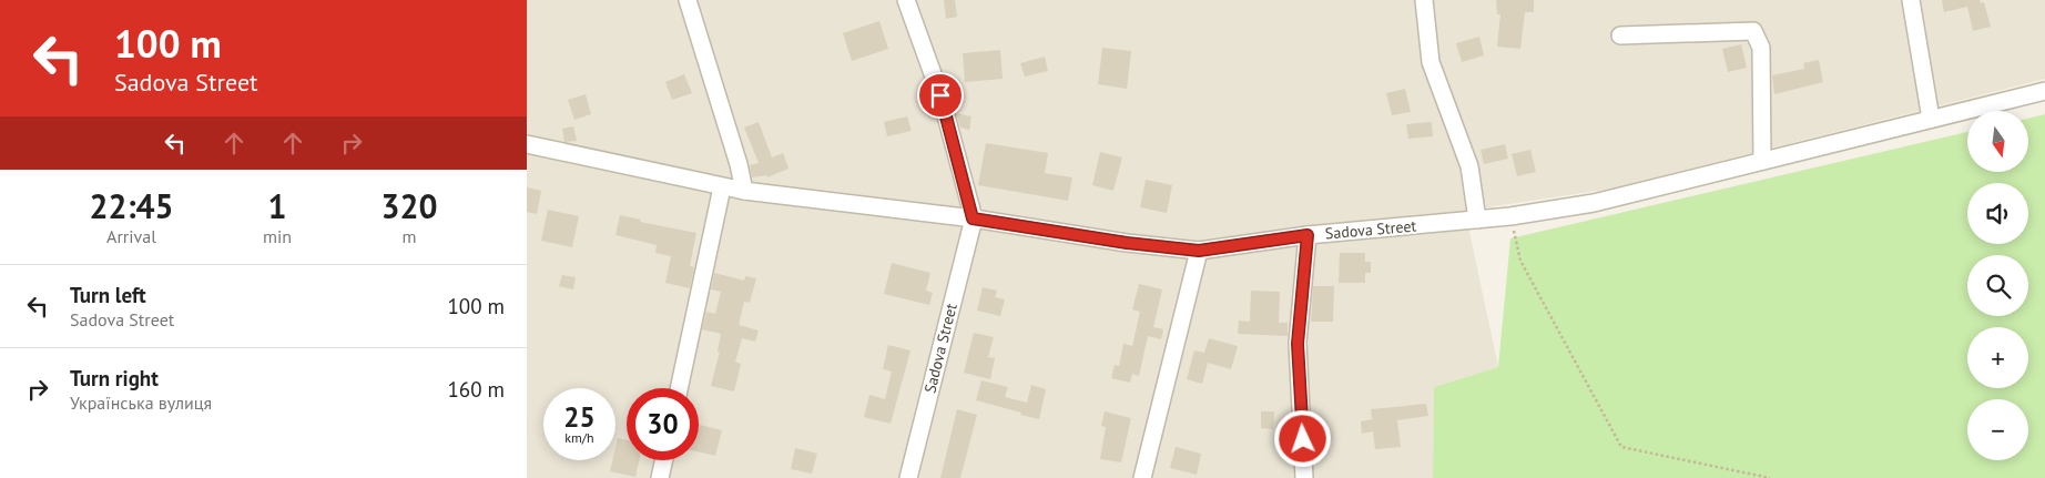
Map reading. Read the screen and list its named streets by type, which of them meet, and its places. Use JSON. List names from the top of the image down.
{
  "streets": {
    "street": ["Sadova Street"]
  },
  "north": "bottom",
  "page": {
    "turn": ["100 m", "Sadova Street"],
    "map_buttons": ["+", "−"],
    "eta": [
      "22:45",
      "Arrival",
      "1",
      "min",
      "320",
      "m"
    ],
    "list": [
      {
        "name": "Turn left",
        "note": "Sadova Street",
        "value": "100 m"
      },
      {
        "name": "Turn right",
        "note": "Українська вулиця",
        "value": "160 m"
      }
    ],
    "speed": "25 km/h",
    "limit": "30"
  }
}
